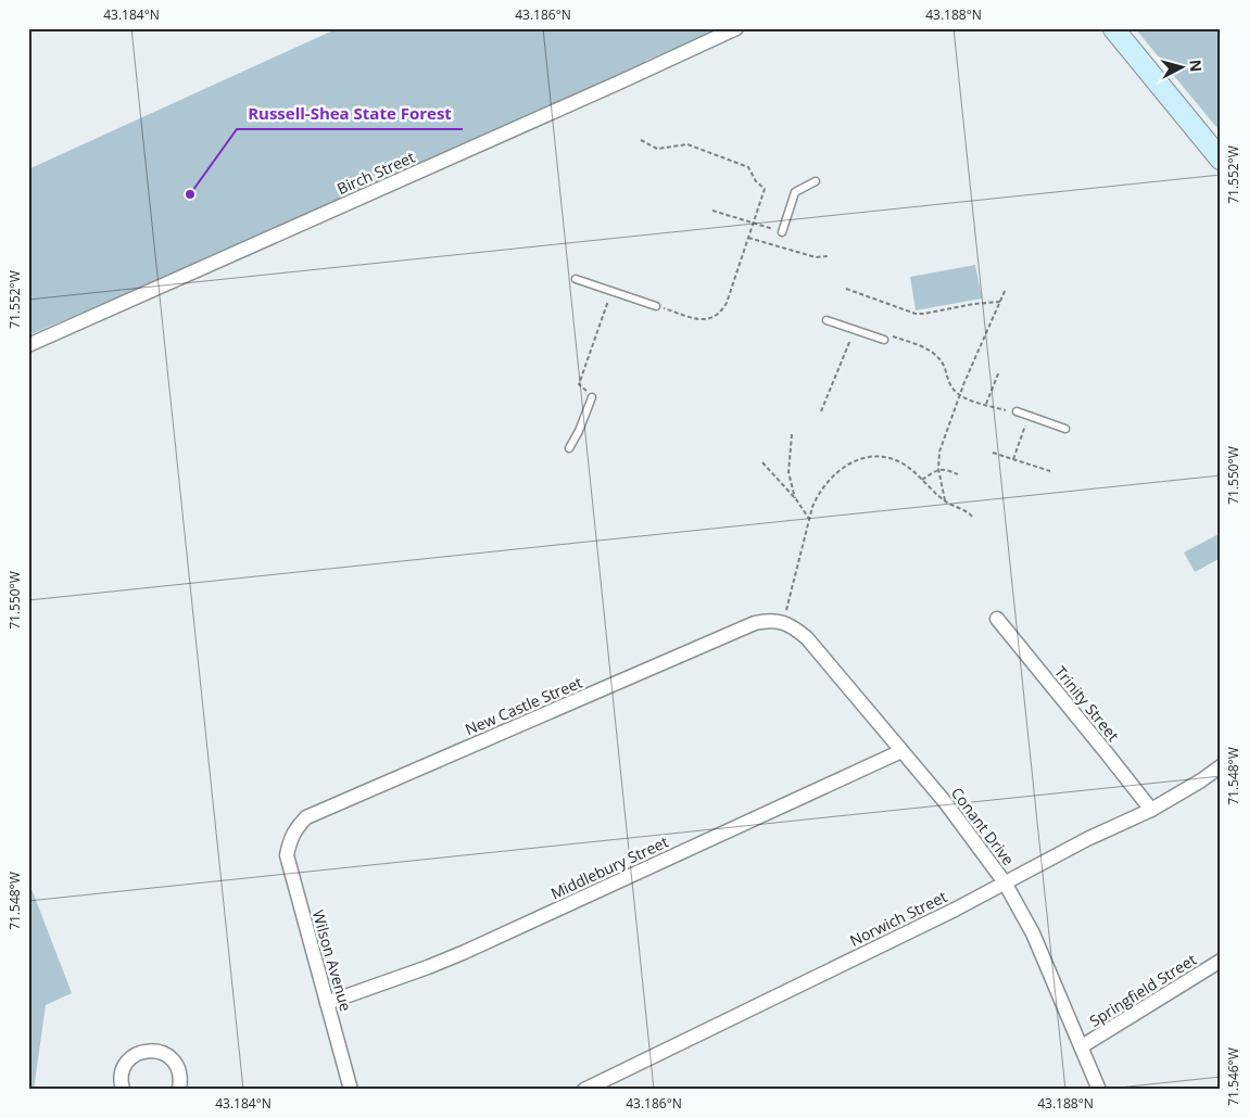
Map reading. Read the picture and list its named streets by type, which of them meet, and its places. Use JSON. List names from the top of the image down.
{
  "streets": {
    "street": [
      "Birch Street",
      "Trinity Street",
      "New Castle Street",
      "Conant Drive",
      "Middlebury Street",
      "Norwich Street",
      "Wilson Avenue",
      "Springfield Street"
    ]
  },
  "crossings": [
    ["Trinity Street", "Norwich Street"],
    ["New Castle Street", "Conant Drive"],
    ["New Castle Street", "Wilson Avenue"],
    ["Conant Drive", "Middlebury Street"],
    ["Conant Drive", "Norwich Street"],
    ["Conant Drive", "Springfield Street"],
    ["Middlebury Street", "Wilson Avenue"]
  ],
  "places": ["Russell-Shea State Forest"],
  "north": "right",
  "coordinates": [
    "43.184°N",
    "43.186°N",
    "43.188°N",
    "71.552°W",
    "71.550°W",
    "71.548°W",
    "71.546°W"
  ]
}
